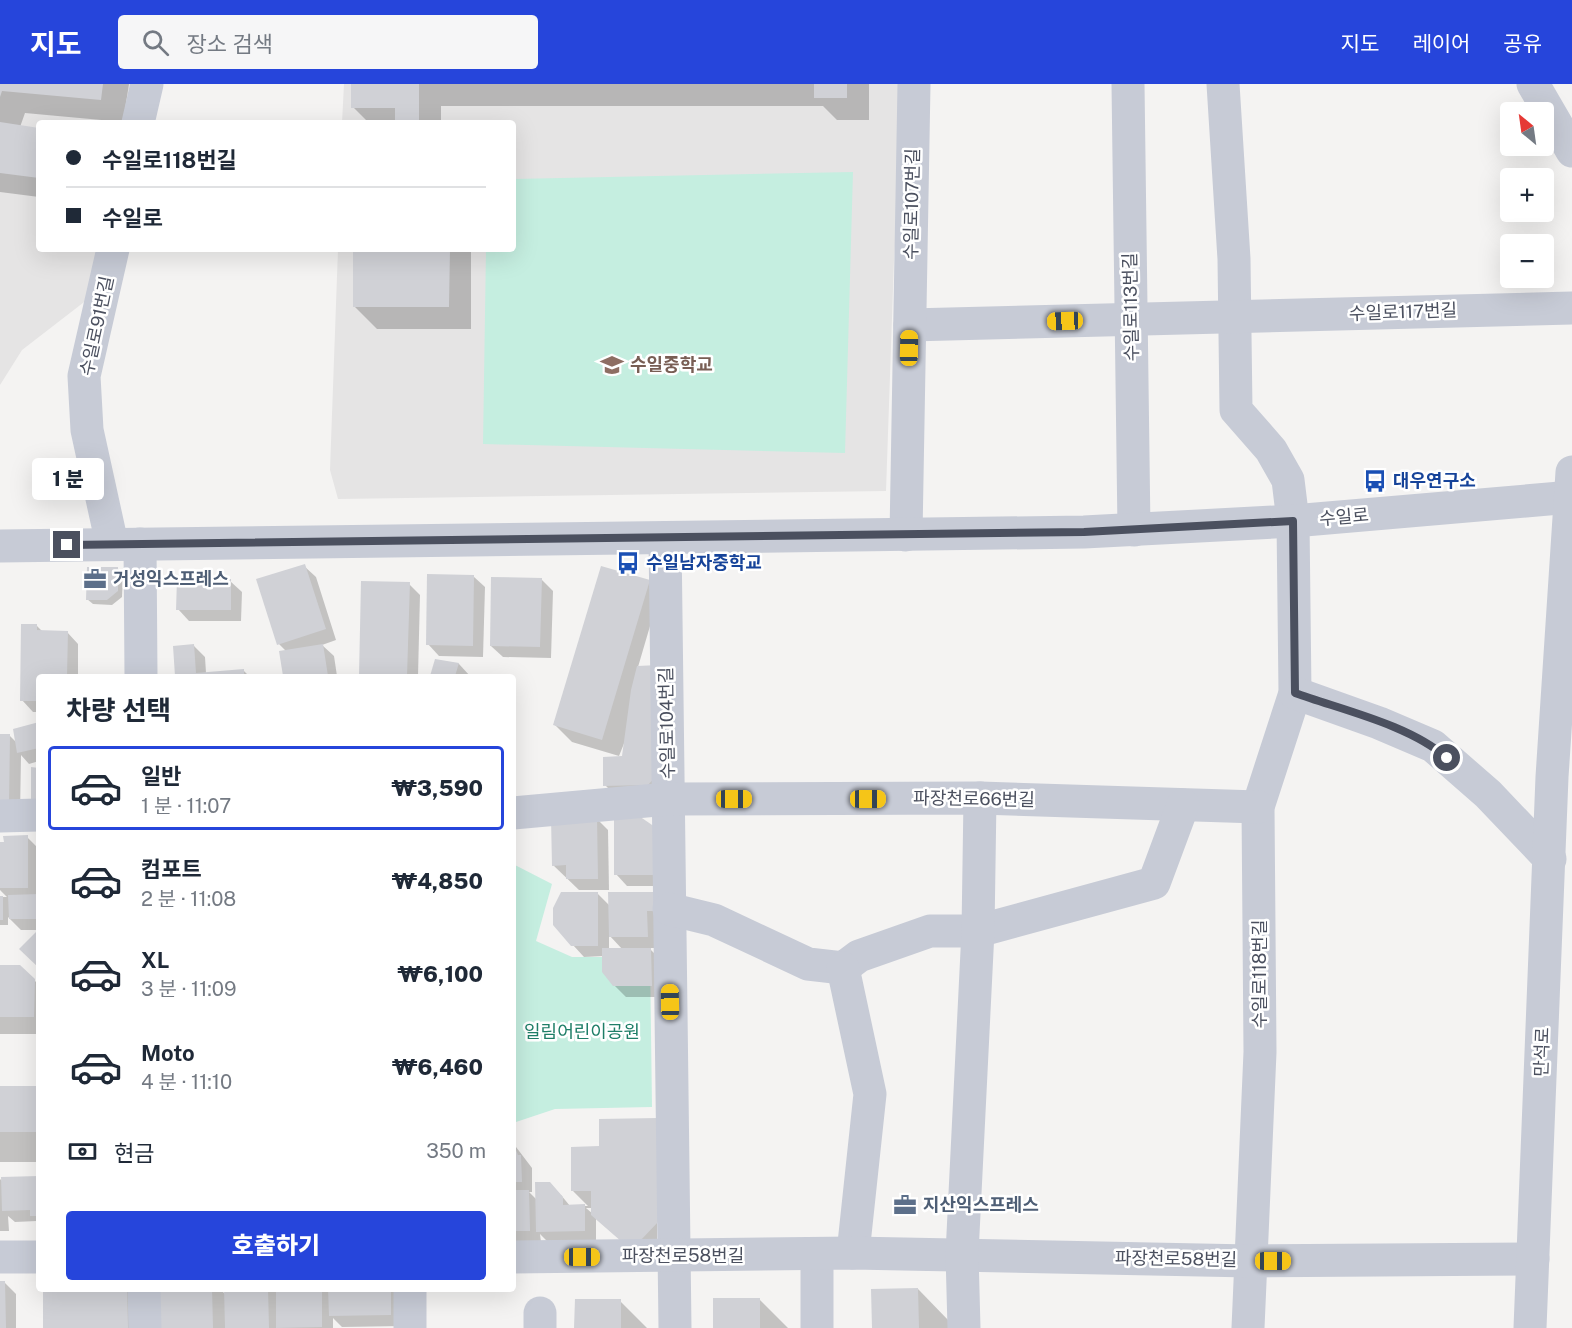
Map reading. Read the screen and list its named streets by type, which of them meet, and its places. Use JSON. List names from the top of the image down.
{
  "streets": {
    "street": [
      "수일로107번길",
      "수일로113번길",
      "수일로117번길",
      "수일로91번길",
      "수일로",
      "수일로104번길",
      "파장천로66번길",
      "수일로118번길",
      "만석로",
      "파장천로58번길"
    ]
  },
  "crossings": [
    ["수일로107번길", "수일로"],
    ["수일로113번길", "수일로117번길"],
    ["수일로113번길", "수일로"],
    ["수일로91번길", "수일로"],
    ["수일로", "수일로104번길"],
    ["수일로", "수일로118번길"],
    ["수일로", "만석로"],
    ["수일로104번길", "파장천로66번길"],
    ["수일로104번길", "파장천로58번길"],
    ["파장천로66번길", "수일로118번길"],
    ["수일로118번길", "파장천로58번길"],
    ["만석로", "파장천로58번길"]
  ],
  "parks": ["일림어린이공원"],
  "places": {
    "school or university": ["수일중학교"],
    "bus stop": ["대우연구소", "수일남자중학교"],
    "office": ["거성익스프레스", "지산익스프레스"]
  },
  "north": "top left",
  "page": {
    "header": "지도",
    "search": "장소 검색",
    "nav": ["지도", "레이어", "공유"],
    "map_buttons": ["+", "−"],
    "banner": ["수일로118번길", "수일로"],
    "bubble": "1 분",
    "heading": "차량 선택",
    "list": [
      {
        "name": "일반",
        "note": "1 분 · 11:07",
        "value": "₩3,590"
      },
      {
        "name": "컴포트",
        "note": "2 분 · 11:08",
        "value": "₩4,850"
      },
      {
        "name": "XL",
        "note": "3 분 · 11:09",
        "value": "₩6,100"
      },
      {
        "name": "Moto",
        "note": "4 분 · 11:10",
        "value": "₩6,460"
      }
    ],
    "pay": ["현금", "350 m"],
    "buttons": "호출하기"
  }
}
